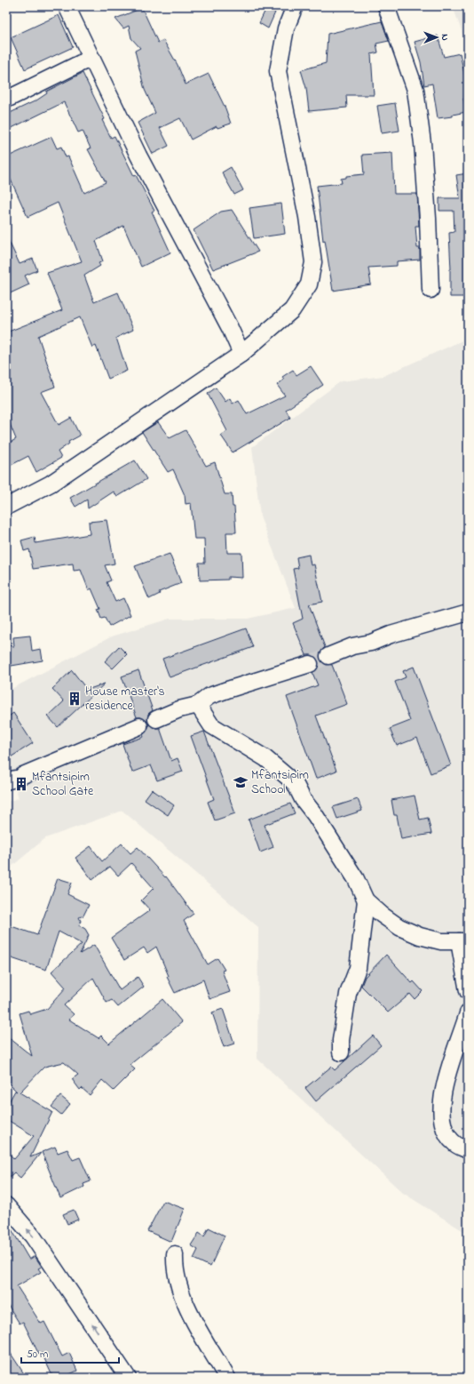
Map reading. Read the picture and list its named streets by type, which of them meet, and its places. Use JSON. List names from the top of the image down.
{
  "places": {
    "building": ["House master's residence", "Mfantsipim School Gate"],
    "school or university": ["Mfantsipim School"]
  },
  "scale_bar": "50 m",
  "north": "right"
}
